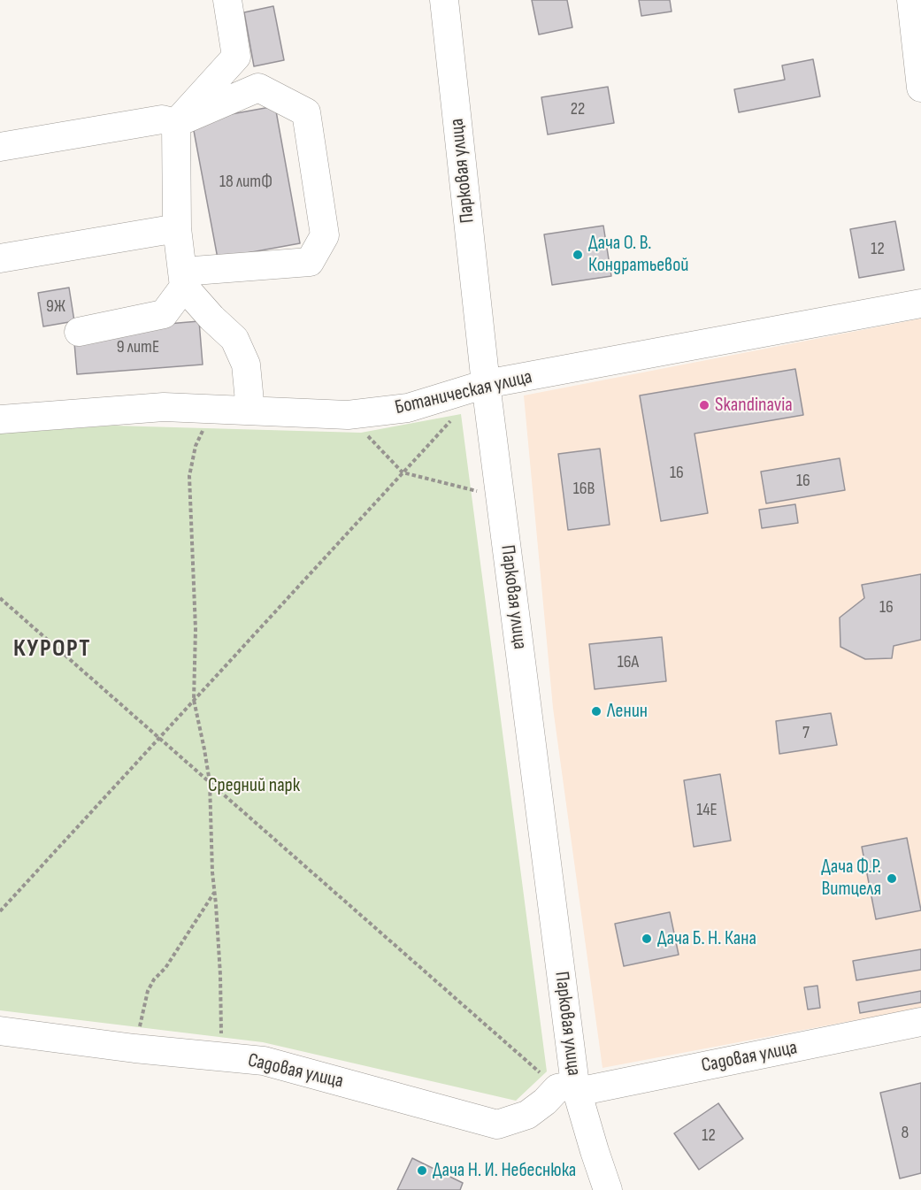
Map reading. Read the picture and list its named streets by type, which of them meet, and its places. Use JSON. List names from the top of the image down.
{
  "streets": {
    "street": ["Парковая улица", "Ботаническая улица", "Садовая улица"]
  },
  "crossings": [
    ["Парковая улица", "Ботаническая улица"],
    ["Парковая улица", "Садовая улица"]
  ],
  "districts": ["КУРОРТ"],
  "parks": ["Средний парк"],
  "places": [
    "Дача О. В. Кондратьевой",
    "Skandinavia",
    "Ленин",
    "Дача Ф.Р. Витцеля",
    "Дача Б. Н. Кана",
    "Дача Н. И. Небеснюка"
  ],
  "house_numbers": [
    "22",
    "18 литФ",
    "12",
    "9Ж",
    "9 литЕ",
    "16",
    "16",
    "16В",
    "16",
    "16А",
    "7",
    "14Е",
    "8",
    "12"
  ]
}
